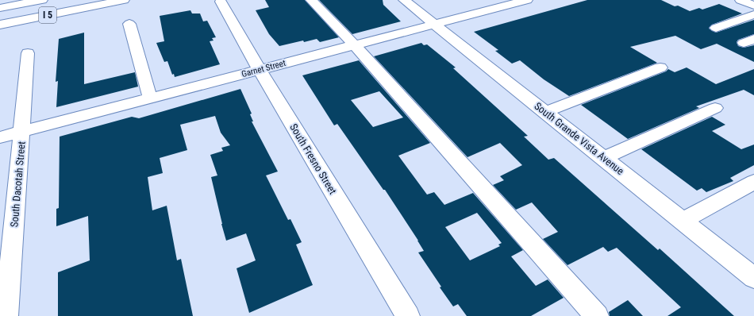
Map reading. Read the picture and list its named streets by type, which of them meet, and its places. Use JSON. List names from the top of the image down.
{
  "streets": {
    "main road": [
      "I 5",
      "Garnet Street",
      "South Grande Vista Avenue",
      "South Fresno Street",
      "South Dacotah Street"
    ]
  },
  "crossings": [
    ["Garnet Street", "South Grande Vista Avenue"],
    ["Garnet Street", "South Fresno Street"],
    ["Garnet Street", "South Dacotah Street"]
  ]
}
